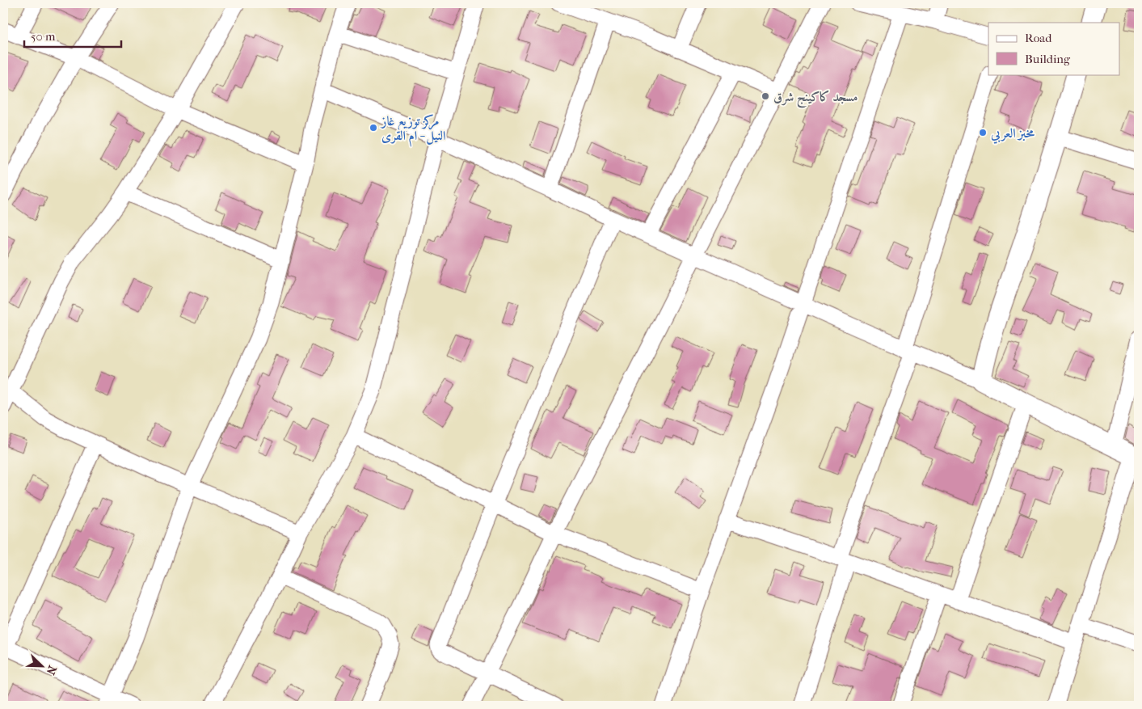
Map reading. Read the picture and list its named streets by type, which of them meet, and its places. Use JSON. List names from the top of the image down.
{
  "places": ["مسجد كاكينج شرق", "مركز توزيع غاز النيل - ام القرى", "مخبز العربي"],
  "legend": ["Road", "Building"],
  "scale_bar": "50 m",
  "north": "bottom right"
}
